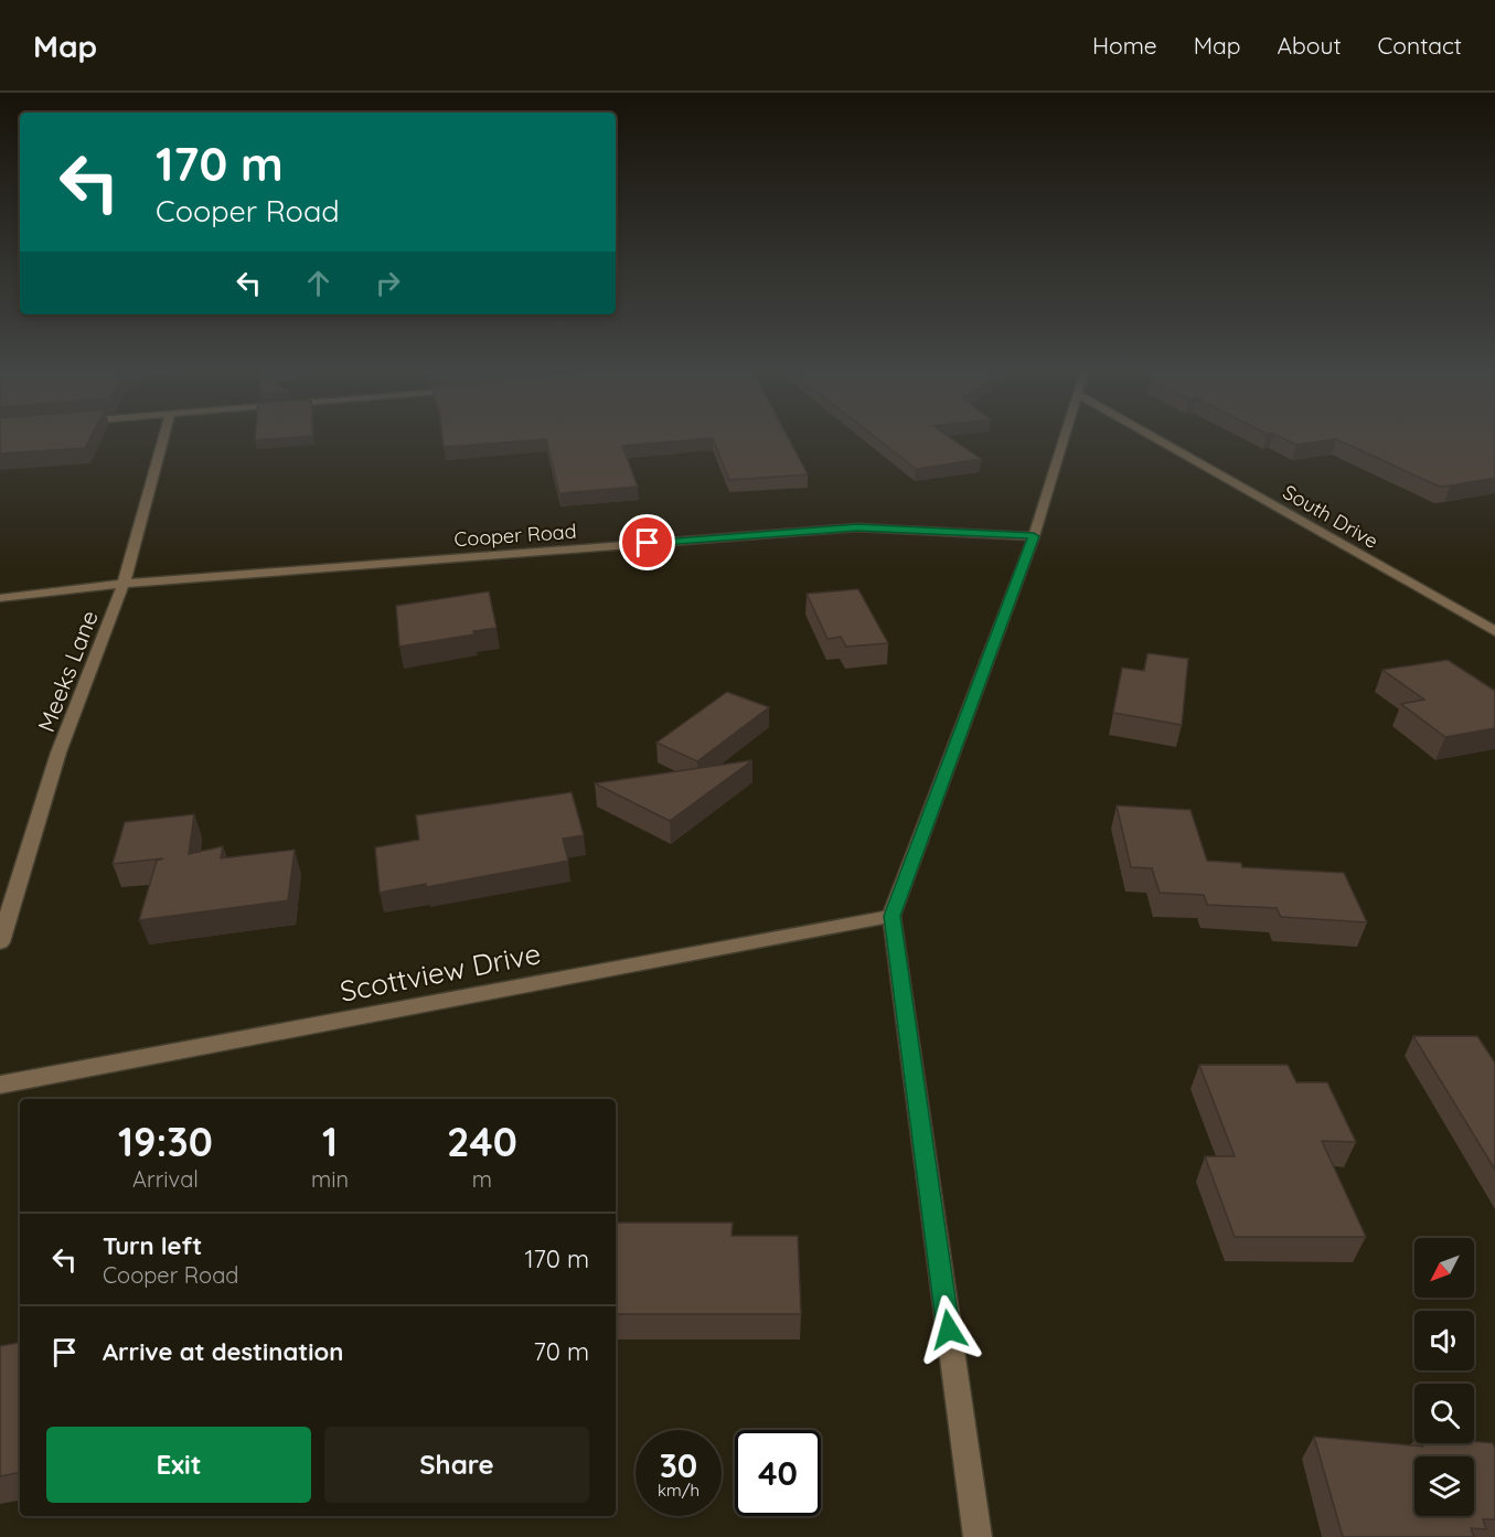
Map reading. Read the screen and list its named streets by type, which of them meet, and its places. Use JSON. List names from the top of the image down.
{
  "streets": {
    "street": [
      "South Drive",
      "Cooper Road",
      "Meeks Lane",
      "Scottview Drive"
    ]
  },
  "crossings": [
    ["Cooper Road", "Meeks Lane"]
  ],
  "north": "bottom left",
  "page": {
    "header": "Map",
    "nav": [
      "Home",
      "Map",
      "About",
      "Contact"
    ],
    "turn": ["170 m", "Cooper Road"],
    "eta": [
      "19:30",
      "Arrival",
      "1",
      "min",
      "240",
      "m"
    ],
    "list": [
      {
        "name": "Turn left",
        "note": "Cooper Road",
        "value": "170 m"
      },
      {
        "name": "Arrive at destination",
        "value": "70 m"
      }
    ],
    "buttons": ["Exit", "Share"],
    "speed": "30 km/h",
    "limit": "40"
  }
}
